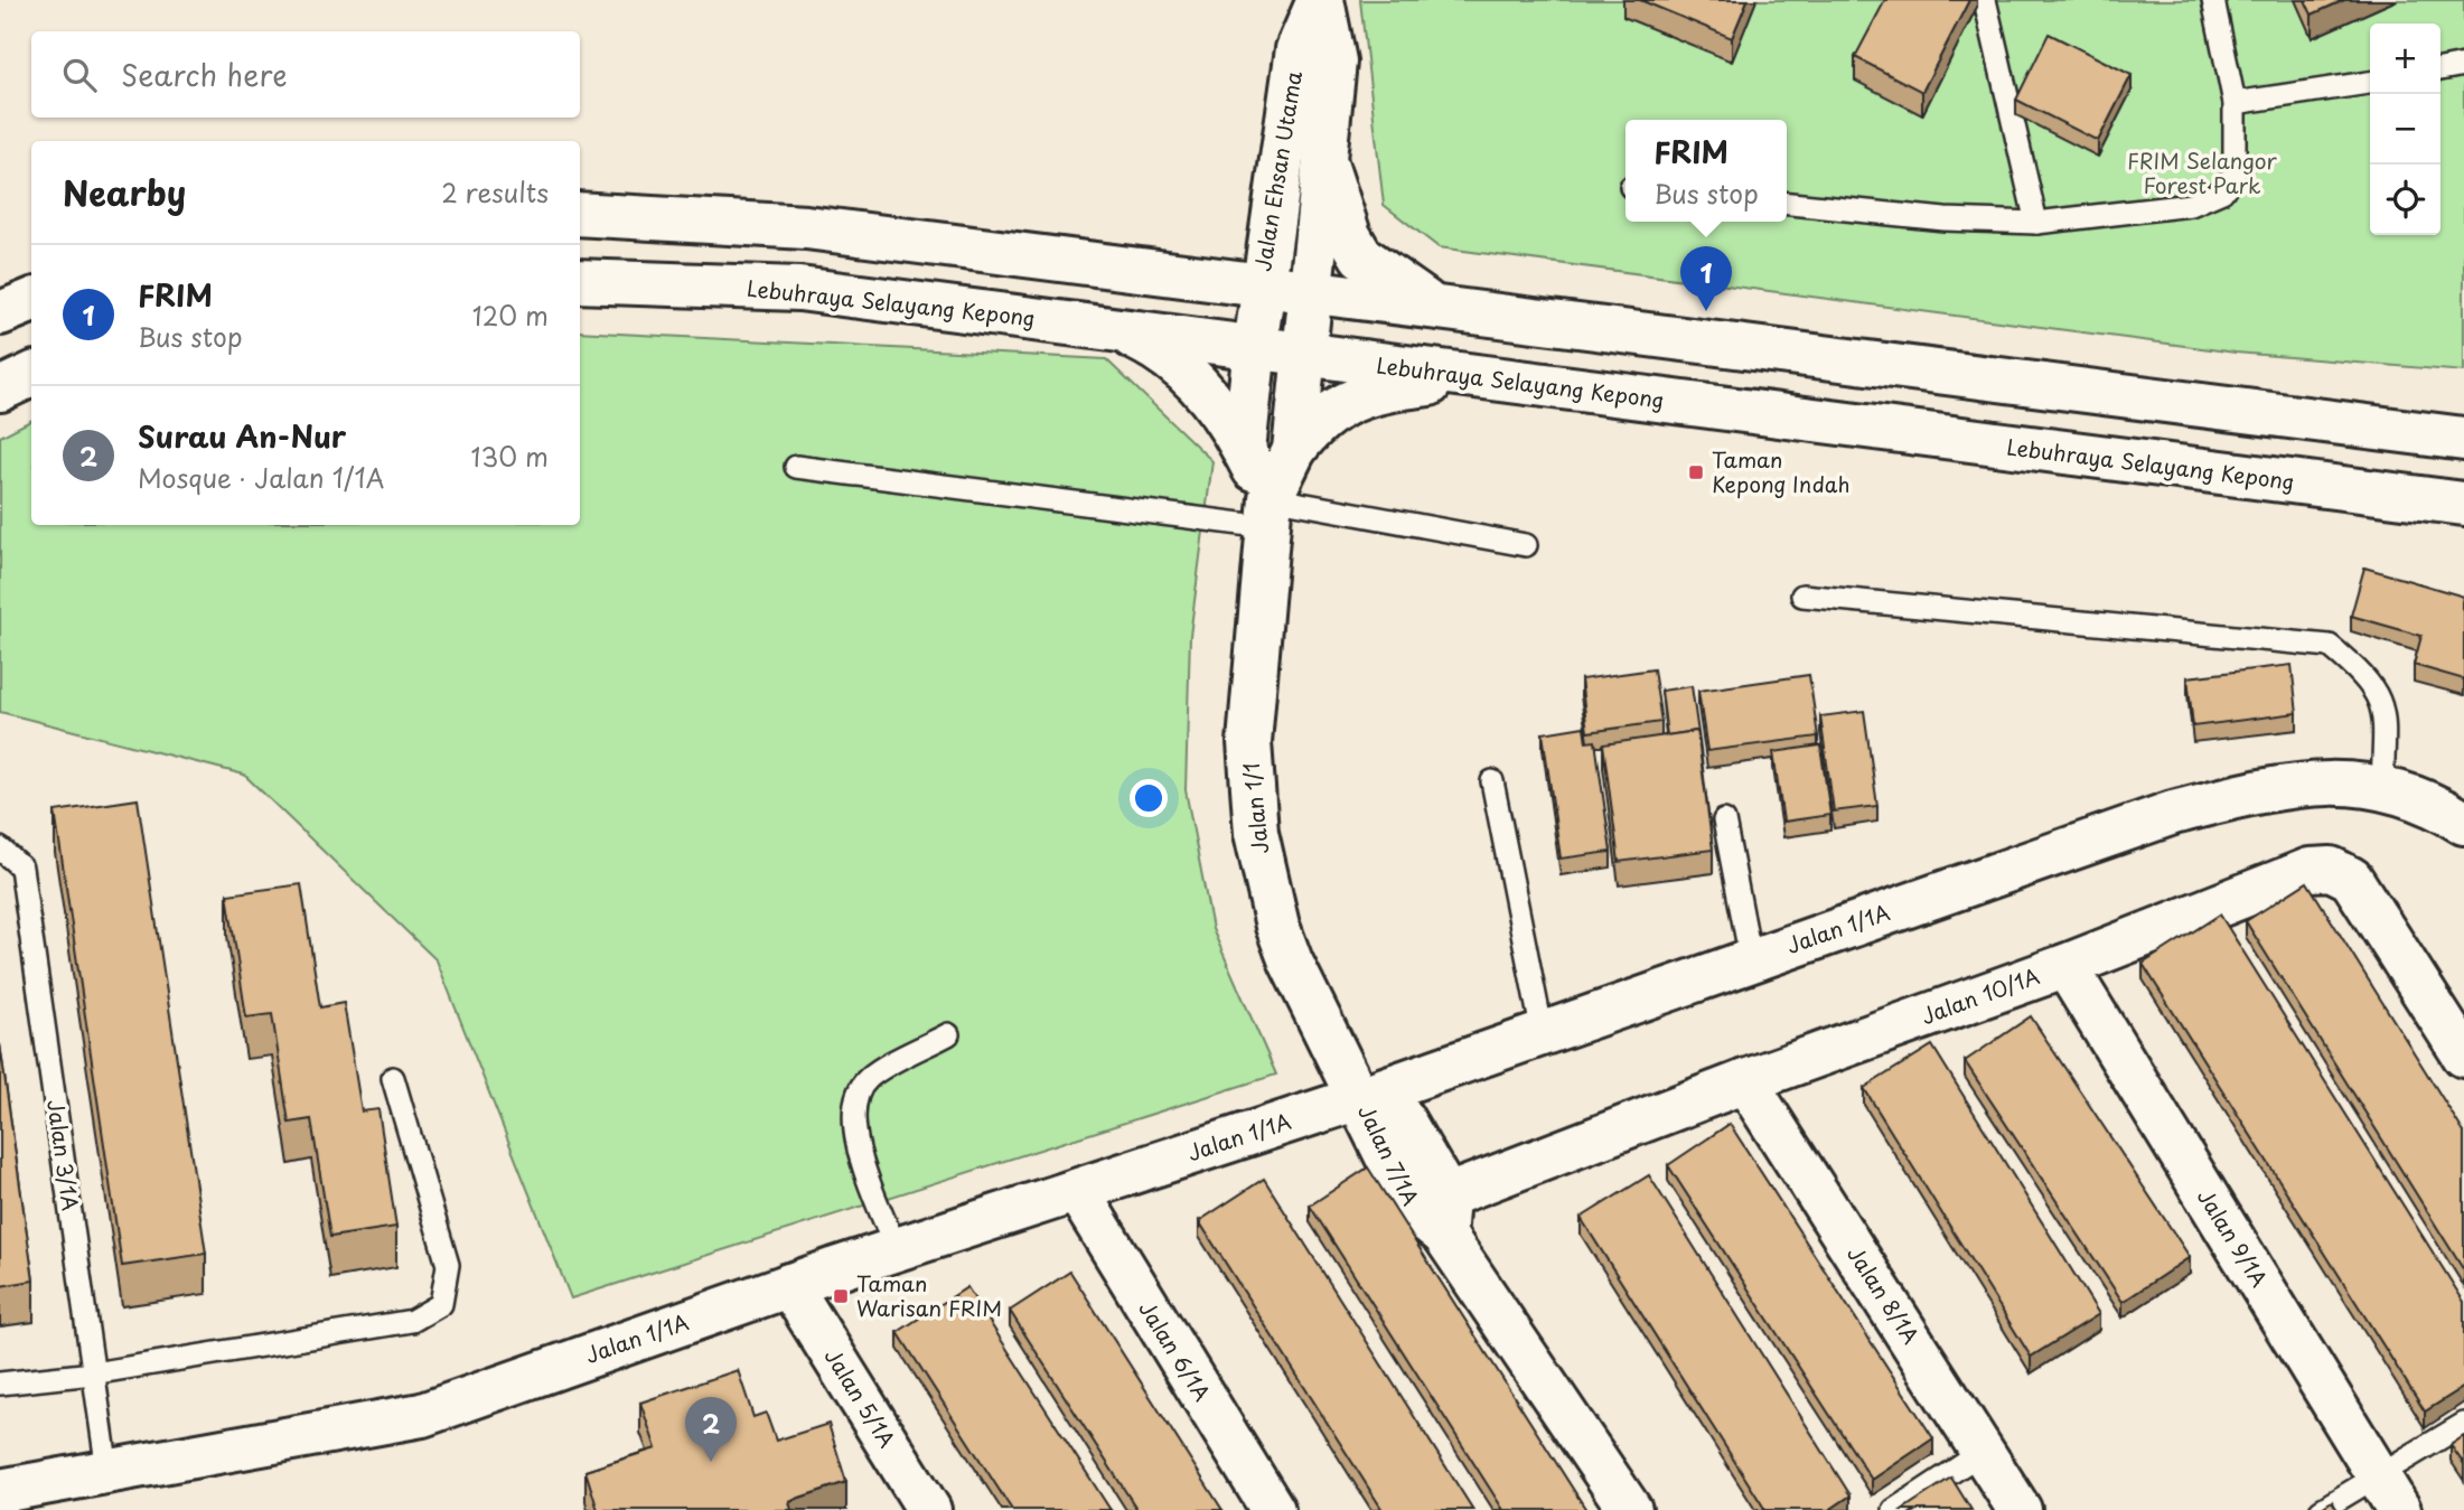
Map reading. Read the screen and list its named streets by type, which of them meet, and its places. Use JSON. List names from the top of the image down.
{
  "streets": {
    "street": [
      "Jalan Ehsan Utama",
      "Lebuhraya Selayang Kepong",
      "Jalan 1/1",
      "Jalan 1/1A",
      "Jalan 10/1A",
      "Jalan 7/1A",
      "Jalan 9/1A",
      "Jalan 8/1A",
      "Jalan 6/1A",
      "Jalan 5/1A"
    ],
    "lane": ["Jalan 3/1A"]
  },
  "crossings": [
    ["Jalan Ehsan Utama", "Lebuhraya Selayang Kepong"],
    ["Jalan Ehsan Utama", "Jalan 1/1"],
    ["Lebuhraya Selayang Kepong", "Jalan 1/1"],
    ["Jalan 1/1", "Jalan 1/1A"],
    ["Jalan 1/1", "Jalan 7/1A"],
    ["Jalan 1/1A", "Jalan 3/1A"],
    ["Jalan 1/1A", "Jalan 7/1A"],
    ["Jalan 1/1A", "Jalan 6/1A"],
    ["Jalan 1/1A", "Jalan 5/1A"],
    ["Jalan 10/1A", "Jalan 7/1A"],
    ["Jalan 10/1A", "Jalan 9/1A"],
    ["Jalan 10/1A", "Jalan 8/1A"]
  ],
  "parks": ["FRIM Selangor Forest Park"],
  "places": {
    "transit": ["Taman Kepong Indah", "Taman Warisan FRIM"]
  },
  "page": {
    "map_buttons": ["+", "−"],
    "search": "Search here",
    "popup": ["FRIM", "Bus stop"],
    "heading": ["Nearby", "2 results"],
    "list": [
      {
        "mark": "1",
        "name": "FRIM",
        "note": "Bus stop",
        "value": "120 m"
      },
      {
        "mark": "2",
        "name": "Surau An-Nur",
        "note": "Mosque · Jalan 1/1A",
        "value": "130 m"
      }
    ],
    "pins": ["1", "2"]
  }
}
